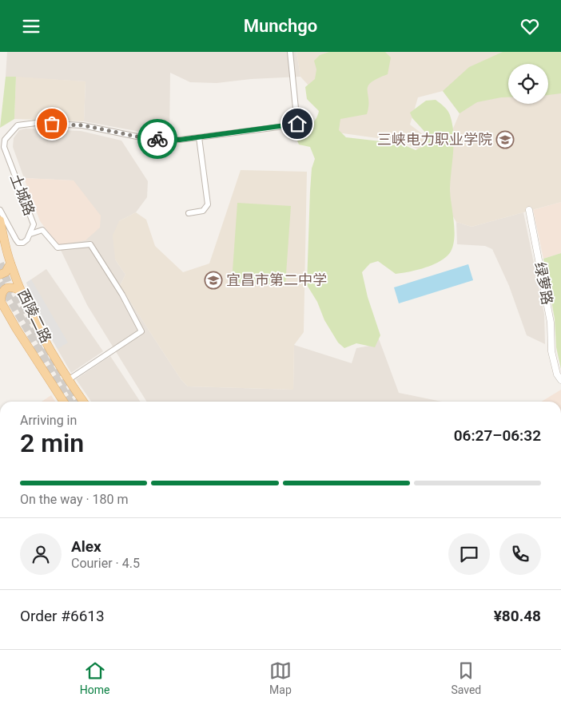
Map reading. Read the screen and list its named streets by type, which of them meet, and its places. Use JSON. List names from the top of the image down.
{
  "streets": {
    "main road": ["西陵二路"],
    "street": ["土城路", "绿萝路"]
  },
  "places": {
    "school or university": ["三峡电力职业学院", "宜昌市第二中学"]
  },
  "page": {
    "header": "Munchgo",
    "heading": ["2 min", "Arriving in", "06:27–06:32"],
    "panel": [
      "Alex",
      "Courier · 4.5",
      "Order #6613",
      "¥80.48"
    ],
    "bar": "On the way · 180 m",
    "tabs": ["Home", "Map", "Saved"]
  }
}
